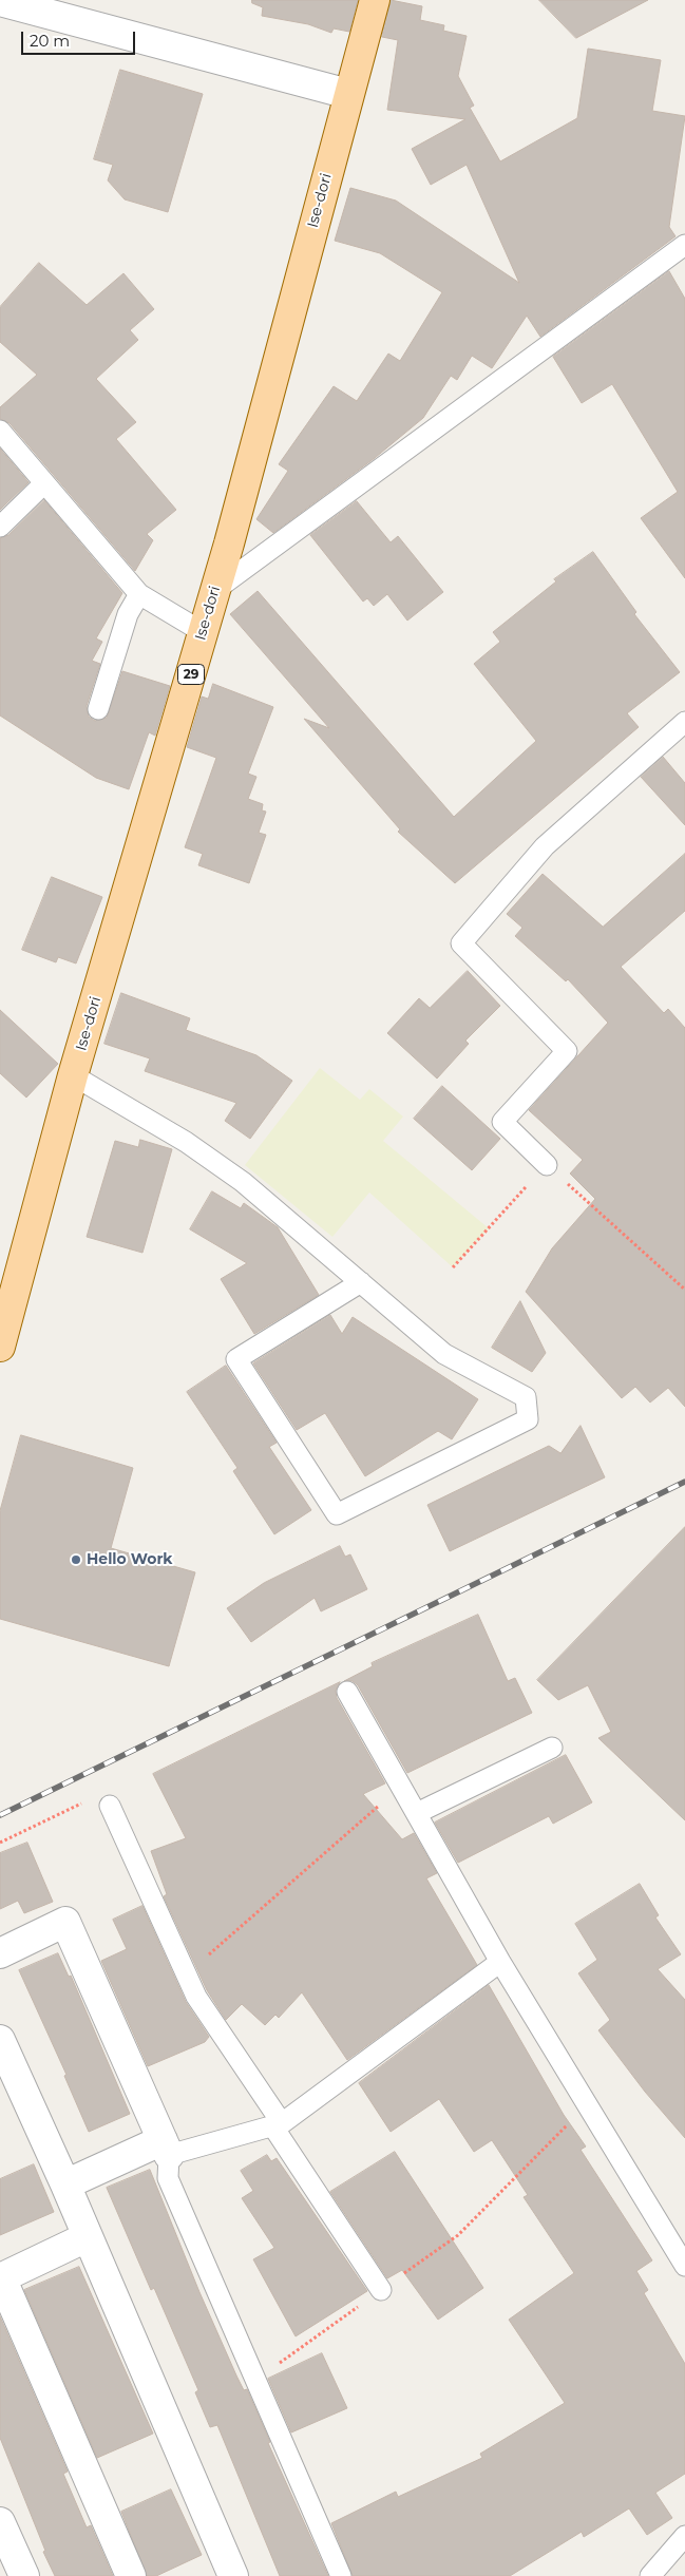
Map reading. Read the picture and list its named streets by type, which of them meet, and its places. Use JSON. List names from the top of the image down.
{
  "streets": {
    "main road": ["Ise-dori", "29"]
  },
  "places": ["Hello Work"],
  "scale_bar": "20 m"
}
